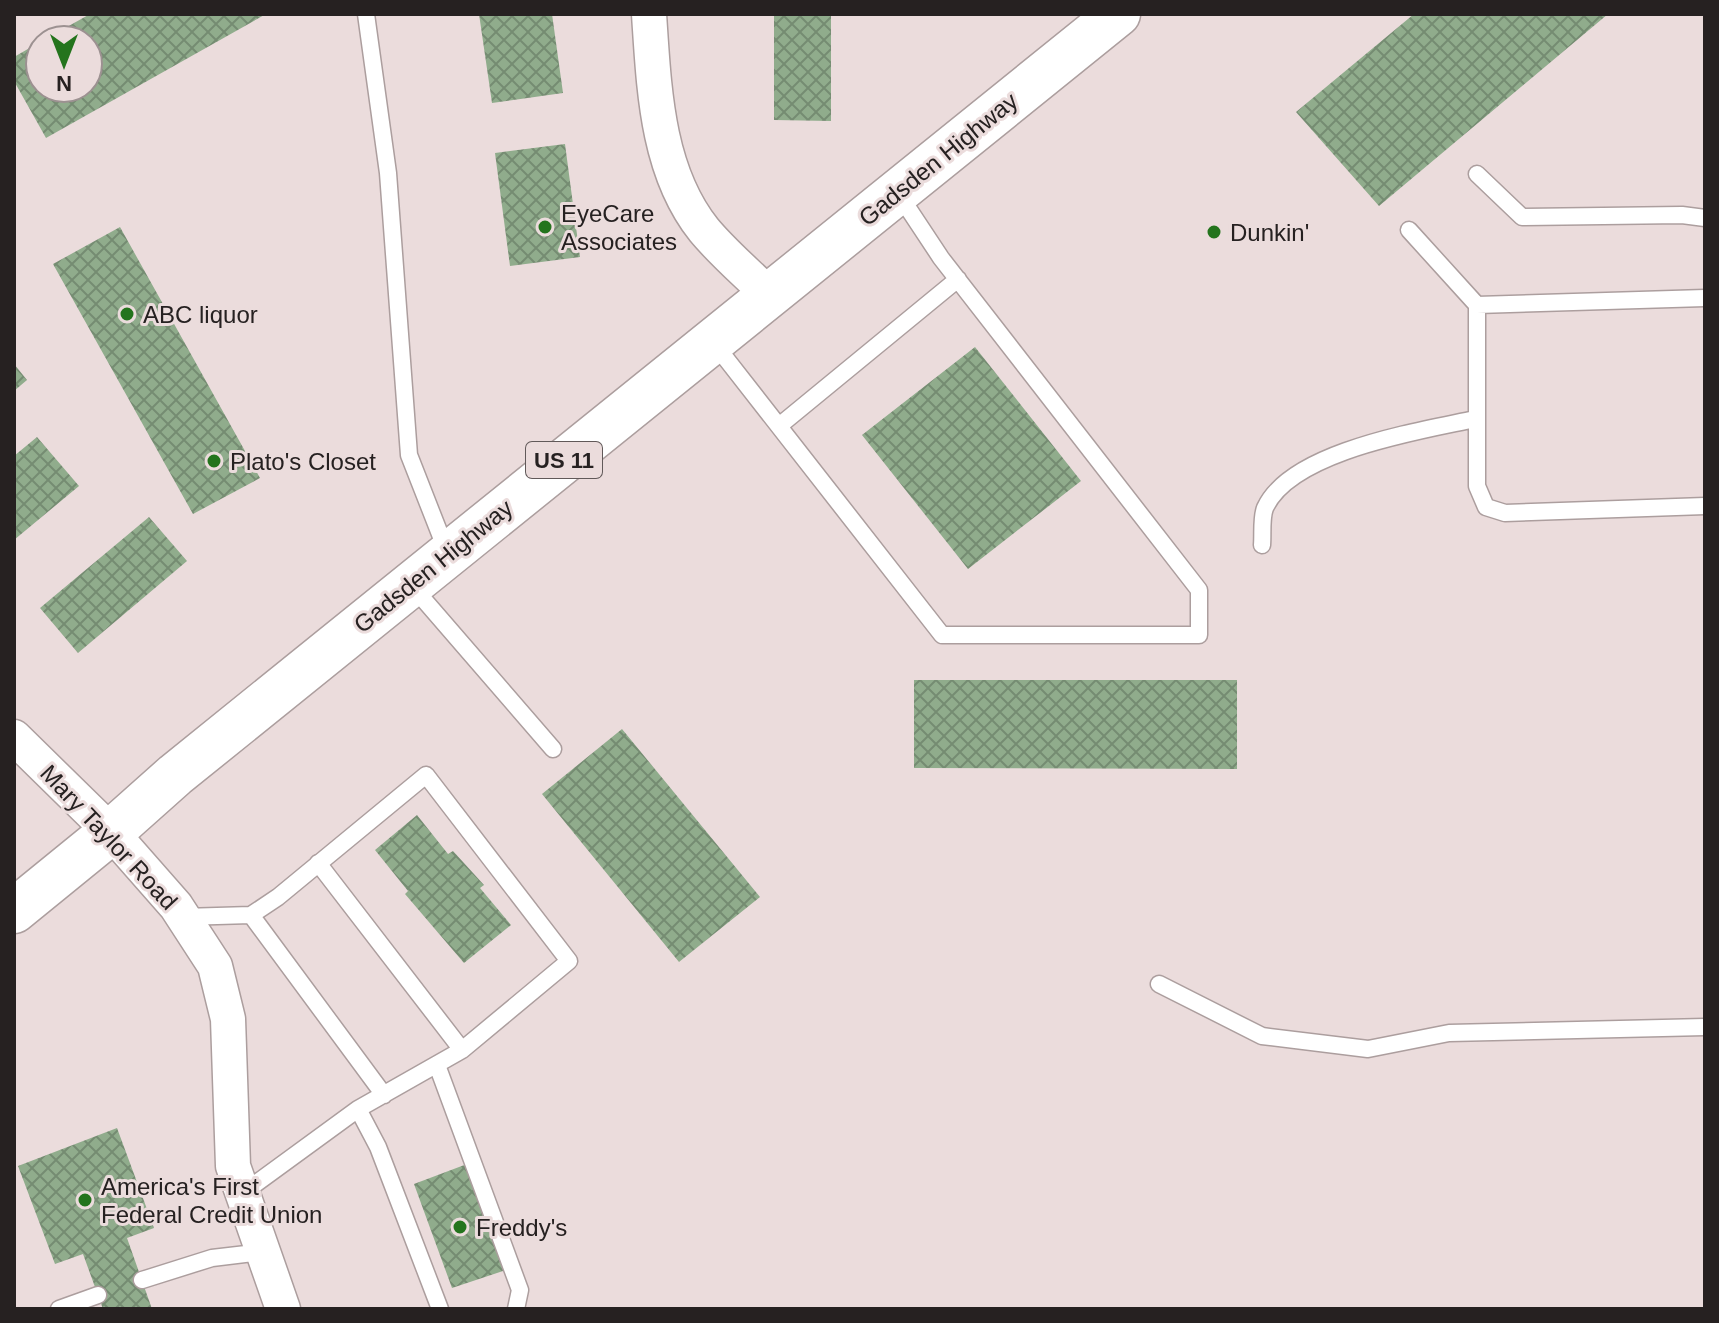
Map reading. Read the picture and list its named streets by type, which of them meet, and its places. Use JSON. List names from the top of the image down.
{
  "streets": {
    "main road": ["Gadsden Highway", "US 11"],
    "street": ["Mary Taylor Road"]
  },
  "crossings": [
    ["Gadsden Highway", "Mary Taylor Road"]
  ],
  "places": [
    "EyeCare Associates",
    "Dunkin'",
    "ABC liquor",
    "Plato's Closet",
    "America's First Federal Credit Union",
    "Freddy's"
  ],
  "north": "bottom"
}
